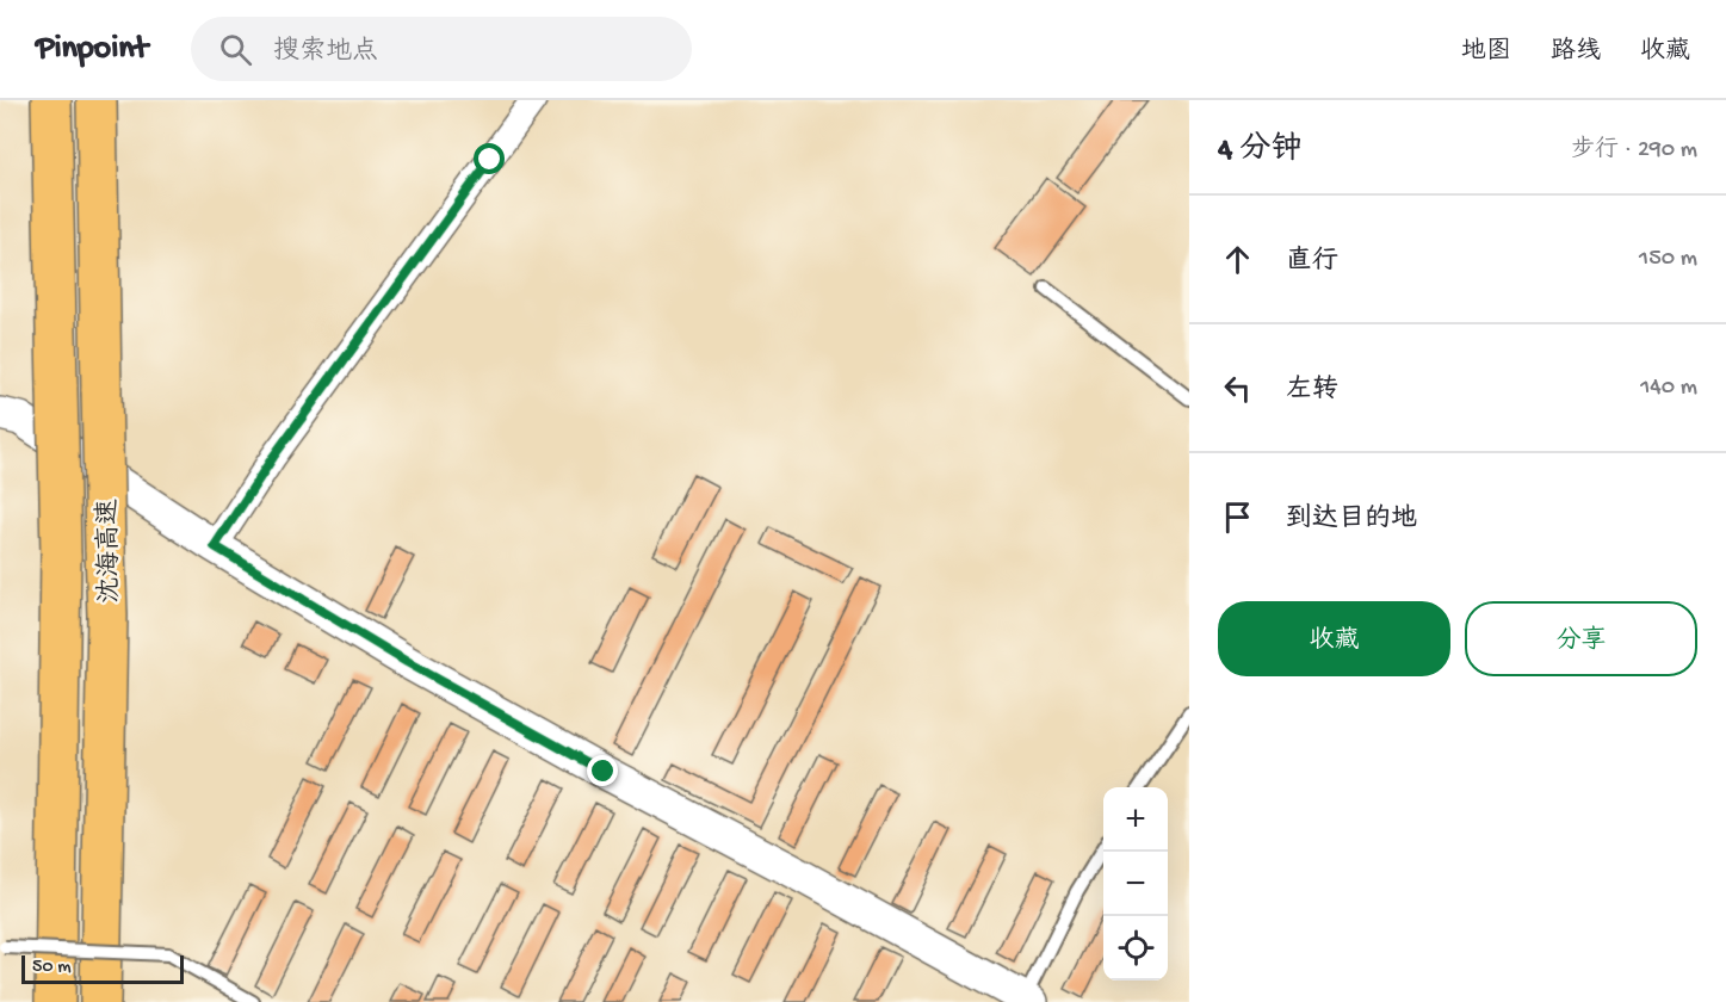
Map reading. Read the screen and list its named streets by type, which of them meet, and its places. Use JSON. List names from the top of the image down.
{
  "streets": {
    "highway": ["沈海高速"]
  },
  "scale_bar": "50 m",
  "page": {
    "header": "Pinpoint",
    "search": "搜索地点",
    "nav": ["地图", "路线", "收藏"],
    "heading": ["4 分钟", "步行 · 290 m"],
    "list": [
      ["直行", "150 m"],
      ["左转", "140 m"],
      "到达目的地"
    ],
    "buttons": ["收藏", "分享"],
    "map_buttons": ["+", "−"],
    "scale": "50 m"
  }
}
